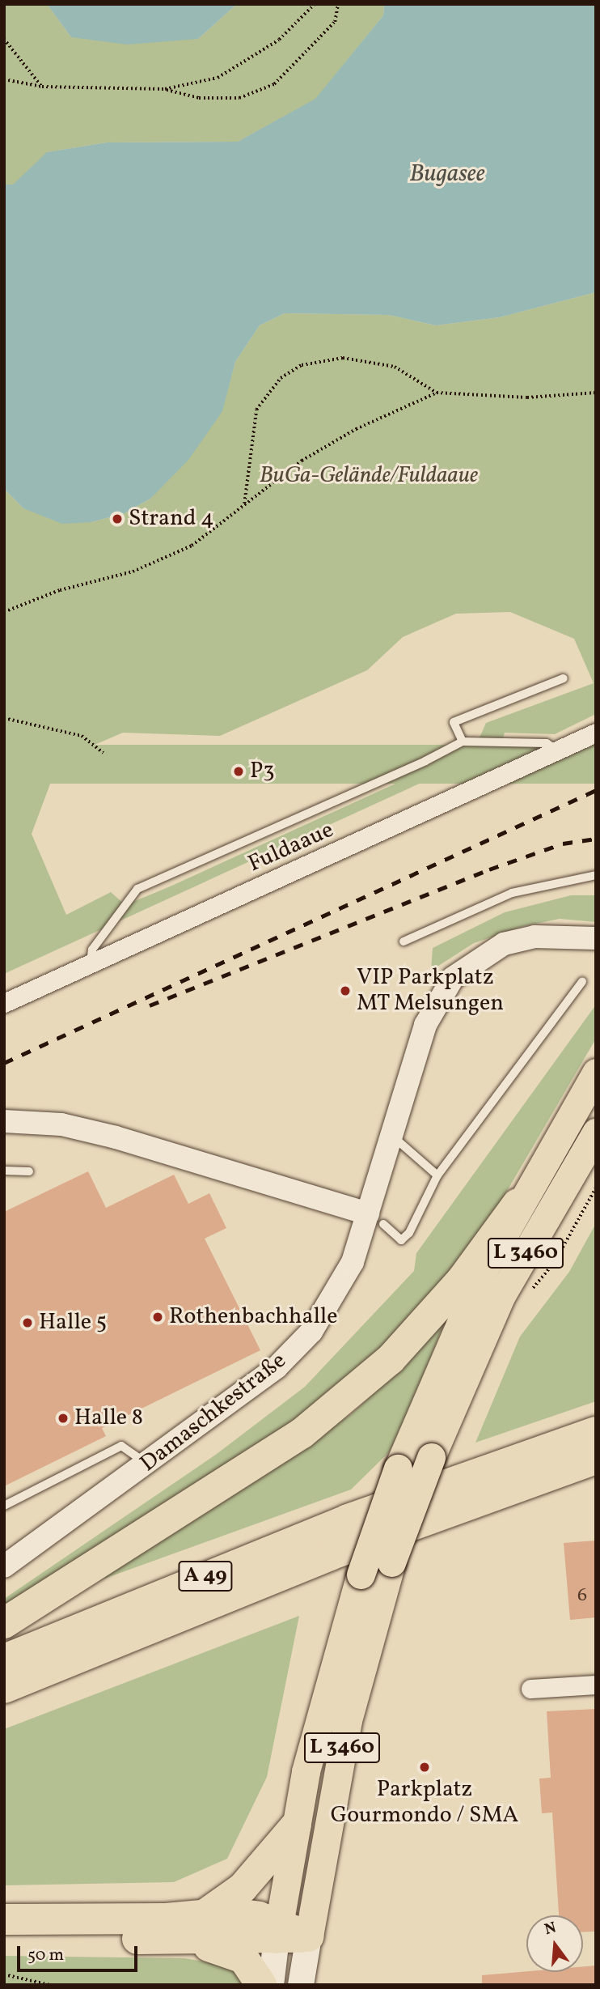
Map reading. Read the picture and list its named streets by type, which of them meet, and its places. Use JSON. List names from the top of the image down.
{
  "streets": {
    "highway": ["A 49"],
    "main road": ["L 3460"],
    "street": ["Fuldaaue", "Damaschkestraße"]
  },
  "water": ["Bugasee"],
  "parks": ["BuGa-Gelände/Fuldaaue"],
  "places": [
    "Strand 4",
    "P3",
    "VIP Parkplatz MT Melsungen",
    "Rothenbachhalle",
    "Halle 5",
    "Halle 8",
    "Parkplatz Gourmondo / SMA"
  ],
  "house_numbers": ["6"],
  "scale_bar": "50 m",
  "north": "top"
}
